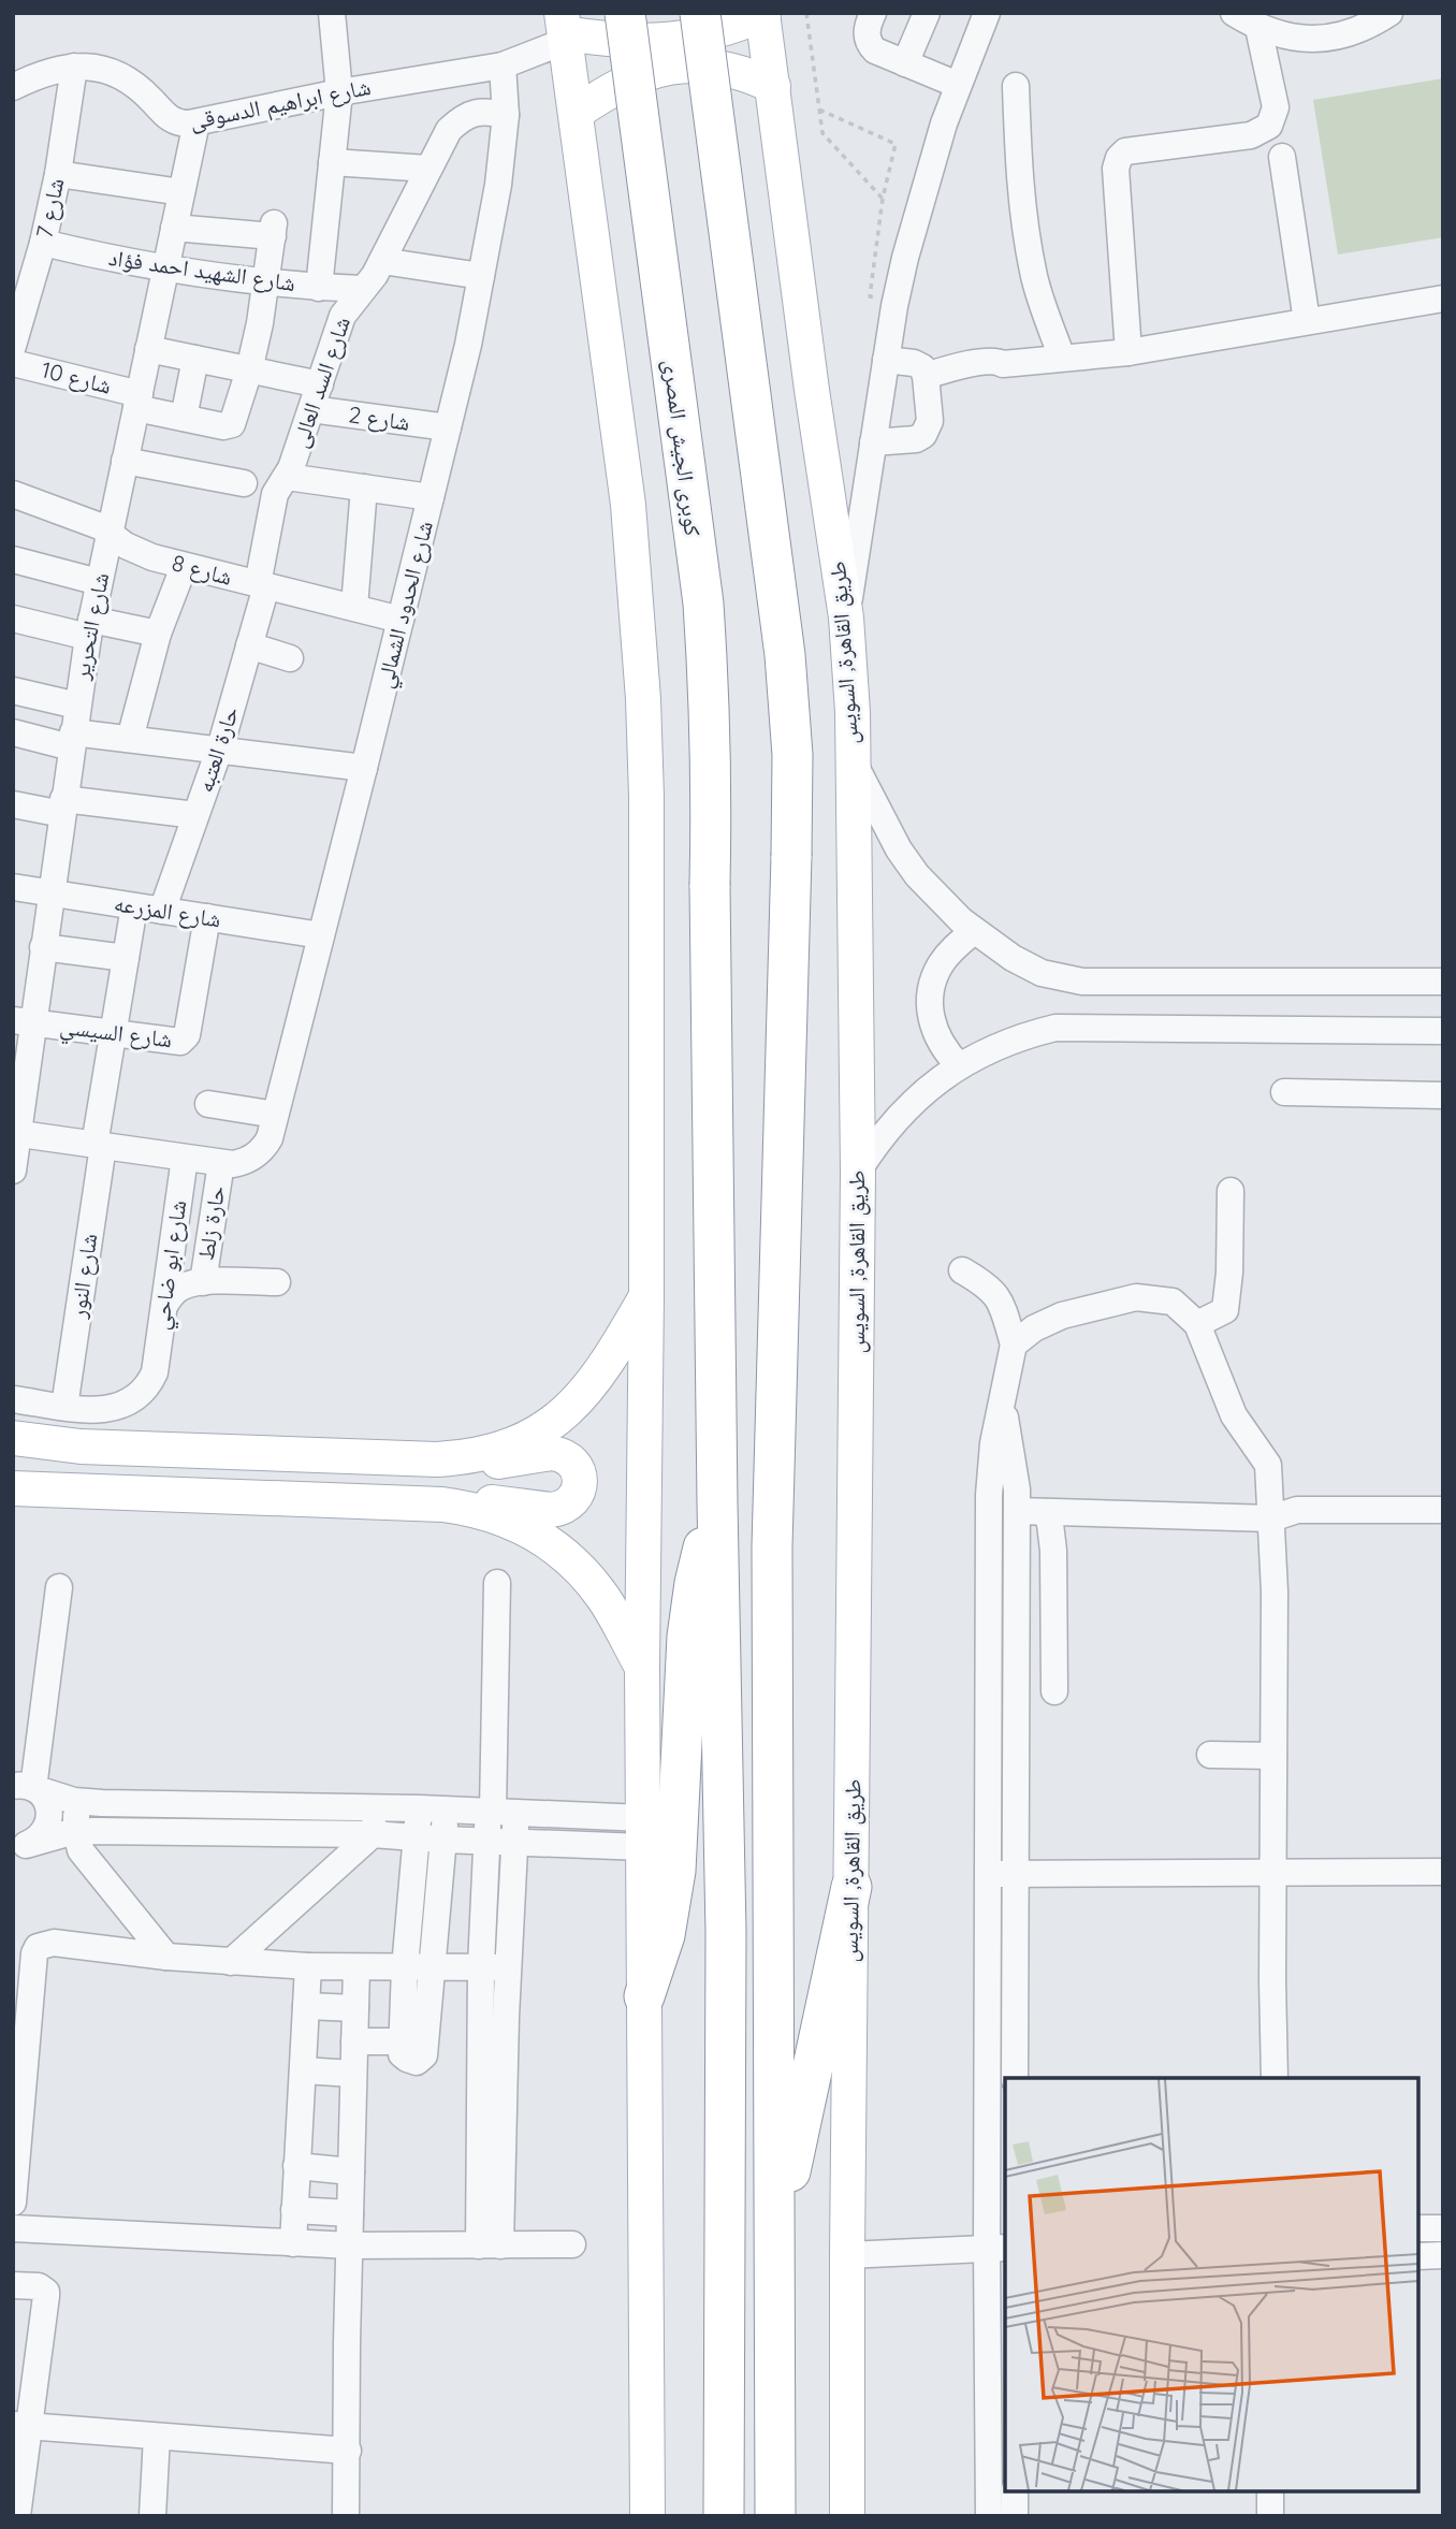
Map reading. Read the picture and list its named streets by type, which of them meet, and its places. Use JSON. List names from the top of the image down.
{
  "streets": {
    "highway": ["كوبرى الجيش المصرى"],
    "main road": ["طريق القاهرة, السويس"],
    "street": [
      "شارع ابراهيم الدسوقى",
      "شارع 7",
      "شارع الشهيد احمد فؤاد",
      "شارع 10",
      "شارع السد العالى",
      "شارع 2",
      "شارع 8",
      "شارع الحدود الشمالي",
      "شارع التحرير",
      "حارة العتبه",
      "شارع المزرعه",
      "شارع السيسي",
      "حارة زلط",
      "شارع ابو ضاحي",
      "شارع النور"
    ]
  },
  "crossings": [
    ["شارع ابراهيم الدسوقى", "شارع 7"],
    ["شارع ابراهيم الدسوقى", "شارع الحدود الشمالي"],
    ["شارع ابراهيم الدسوقى", "شارع التحرير"],
    ["شارع 7", "شارع الشهيد احمد فؤاد"],
    ["شارع الشهيد احمد فؤاد", "شارع السد العالى"],
    ["شارع الشهيد احمد فؤاد", "شارع التحرير"],
    ["شارع 10", "شارع التحرير"],
    ["شارع السد العالى", "شارع 2"],
    ["شارع السد العالى", "شارع 8"],
    ["شارع السد العالى", "شارع الحدود الشمالي"],
    ["شارع السد العالى", "حارة العتبه"],
    ["شارع 2", "شارع الحدود الشمالي"],
    ["شارع 8", "شارع الحدود الشمالي"],
    ["شارع 8", "شارع التحرير"],
    ["شارع 8", "حارة العتبه"],
    ["شارع الحدود الشمالي", "شارع المزرعه"],
    ["شارع التحرير", "شارع المزرعه"],
    ["شارع التحرير", "شارع السيسي"],
    ["حارة العتبه", "شارع المزرعه"],
    ["شارع المزرعه", "شارع السيسي"],
    ["شارع المزرعه", "شارع النور"],
    ["شارع السيسي", "شارع النور"],
    ["شارع ابو ضاحي", "شارع النور"]
  ]
}
